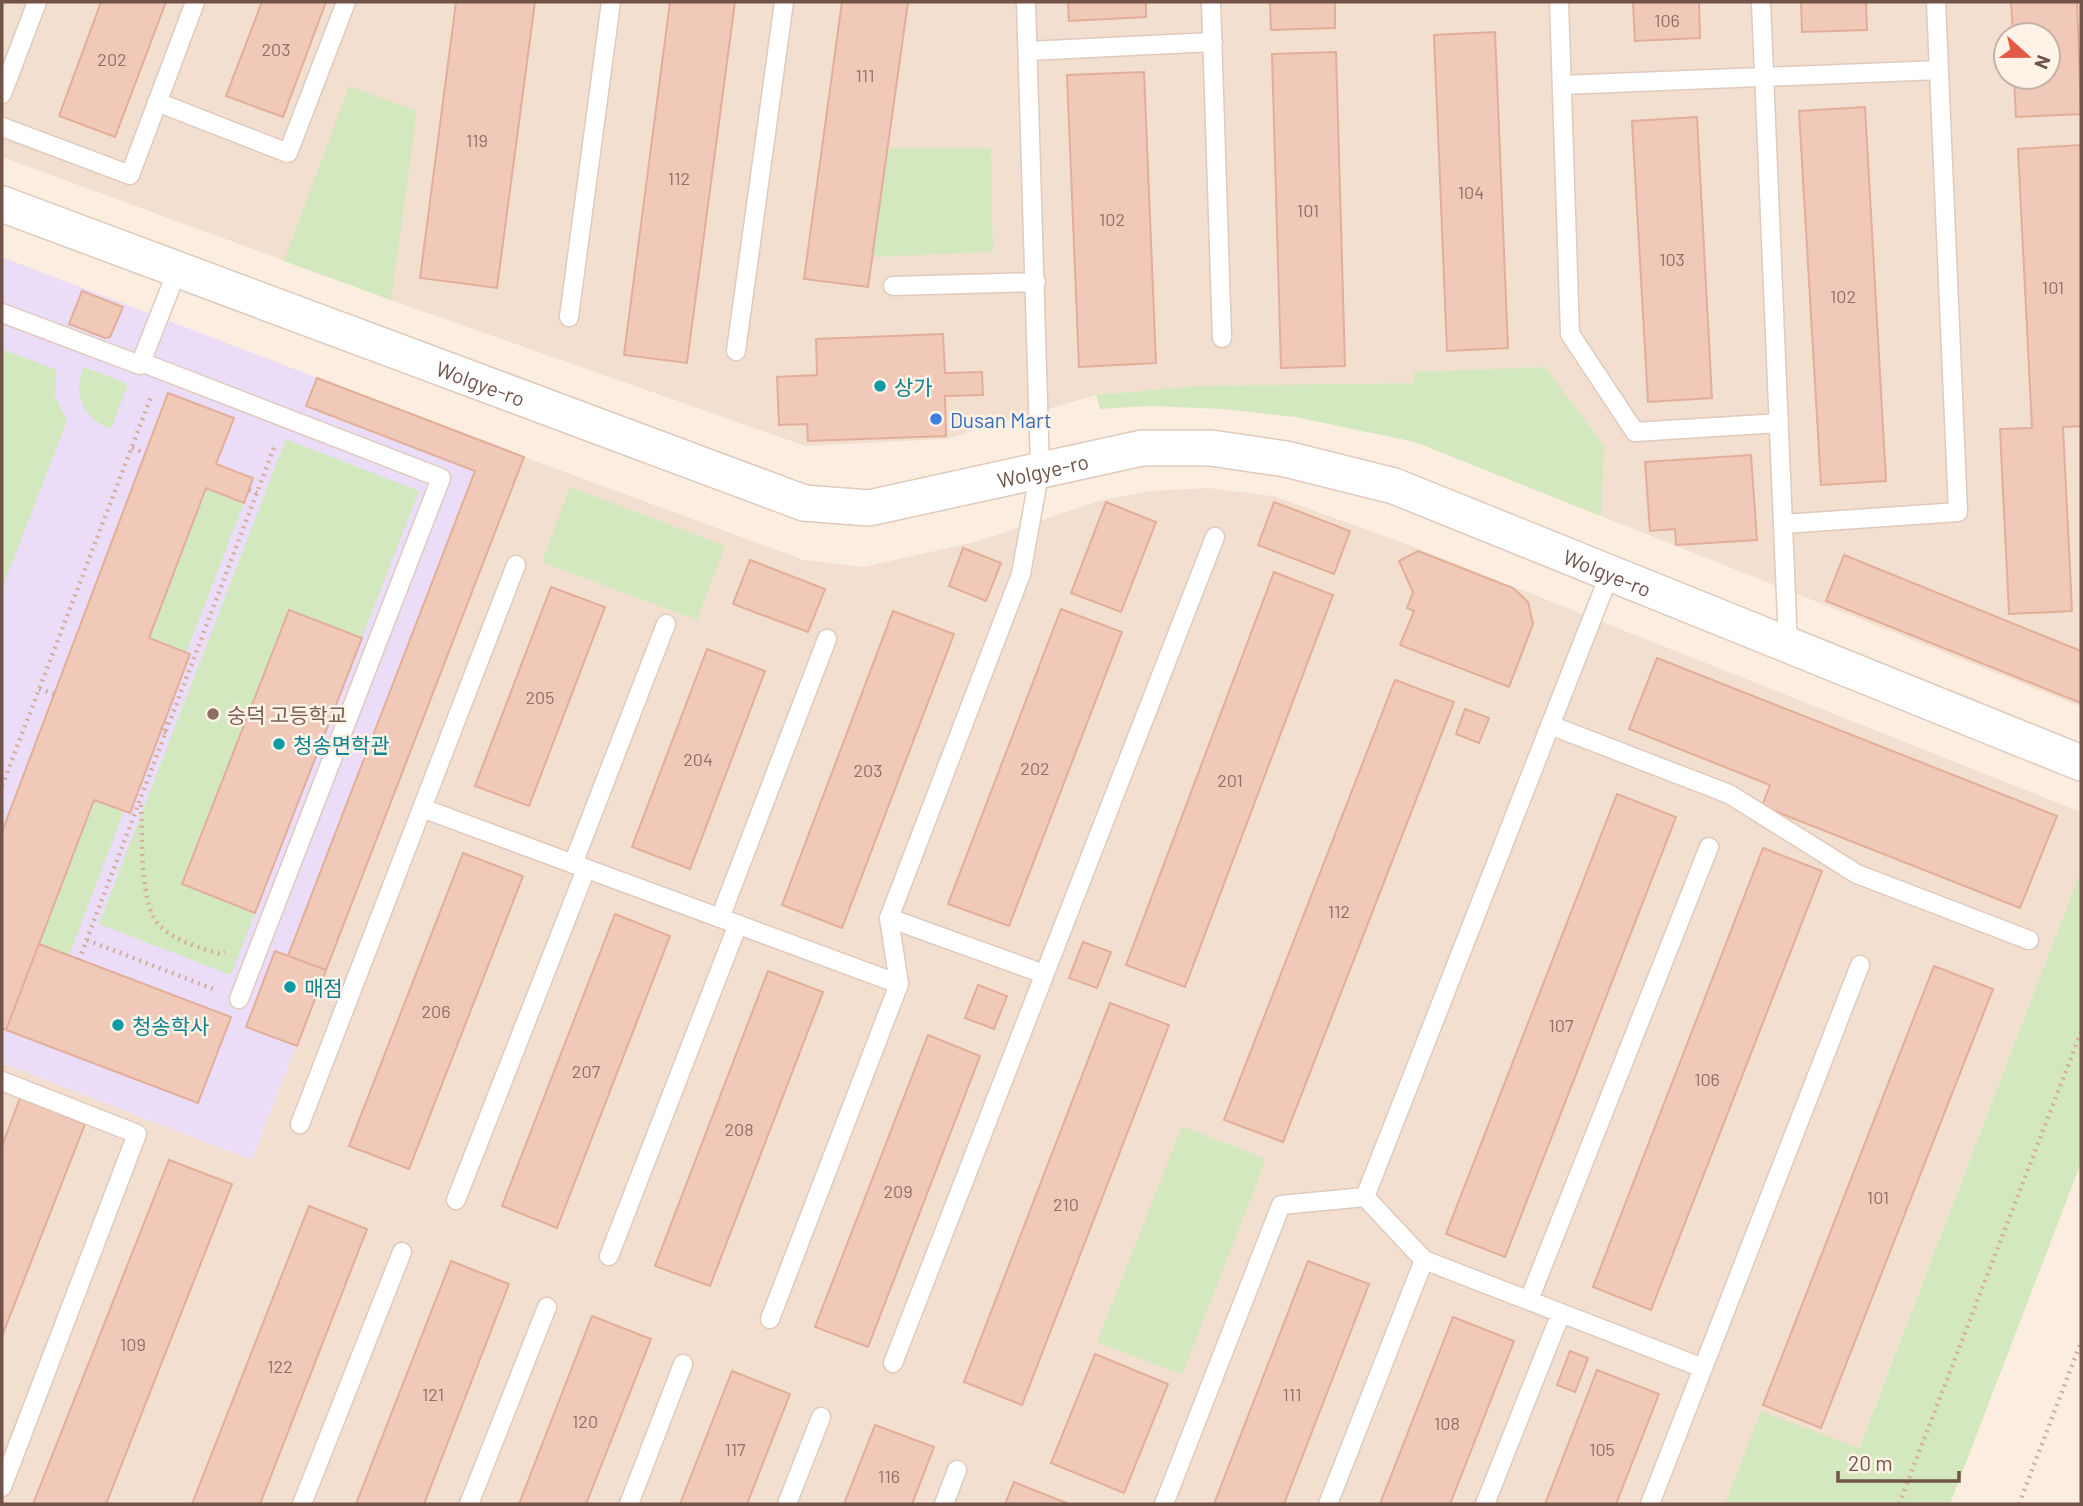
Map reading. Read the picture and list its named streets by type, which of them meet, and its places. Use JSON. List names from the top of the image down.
{
  "streets": {
    "street": ["Wolgye-ro"]
  },
  "places": [
    "상가",
    "Dusan Mart",
    "숭덕 고등학교",
    "청송면학관",
    "매점",
    "청송학사"
  ],
  "house_numbers": [
    "106",
    "203",
    "202",
    "111",
    "119",
    "112",
    "104",
    "101",
    "102",
    "103",
    "101",
    "102",
    "205",
    "204",
    "202",
    "203",
    "201",
    "112",
    "206",
    "107",
    "207",
    "106",
    "208",
    "209",
    "101",
    "210",
    "109",
    "122",
    "121",
    "111",
    "120",
    "108",
    "117",
    "105",
    "116"
  ],
  "scale_bar": "20 m",
  "north": "right"
}
